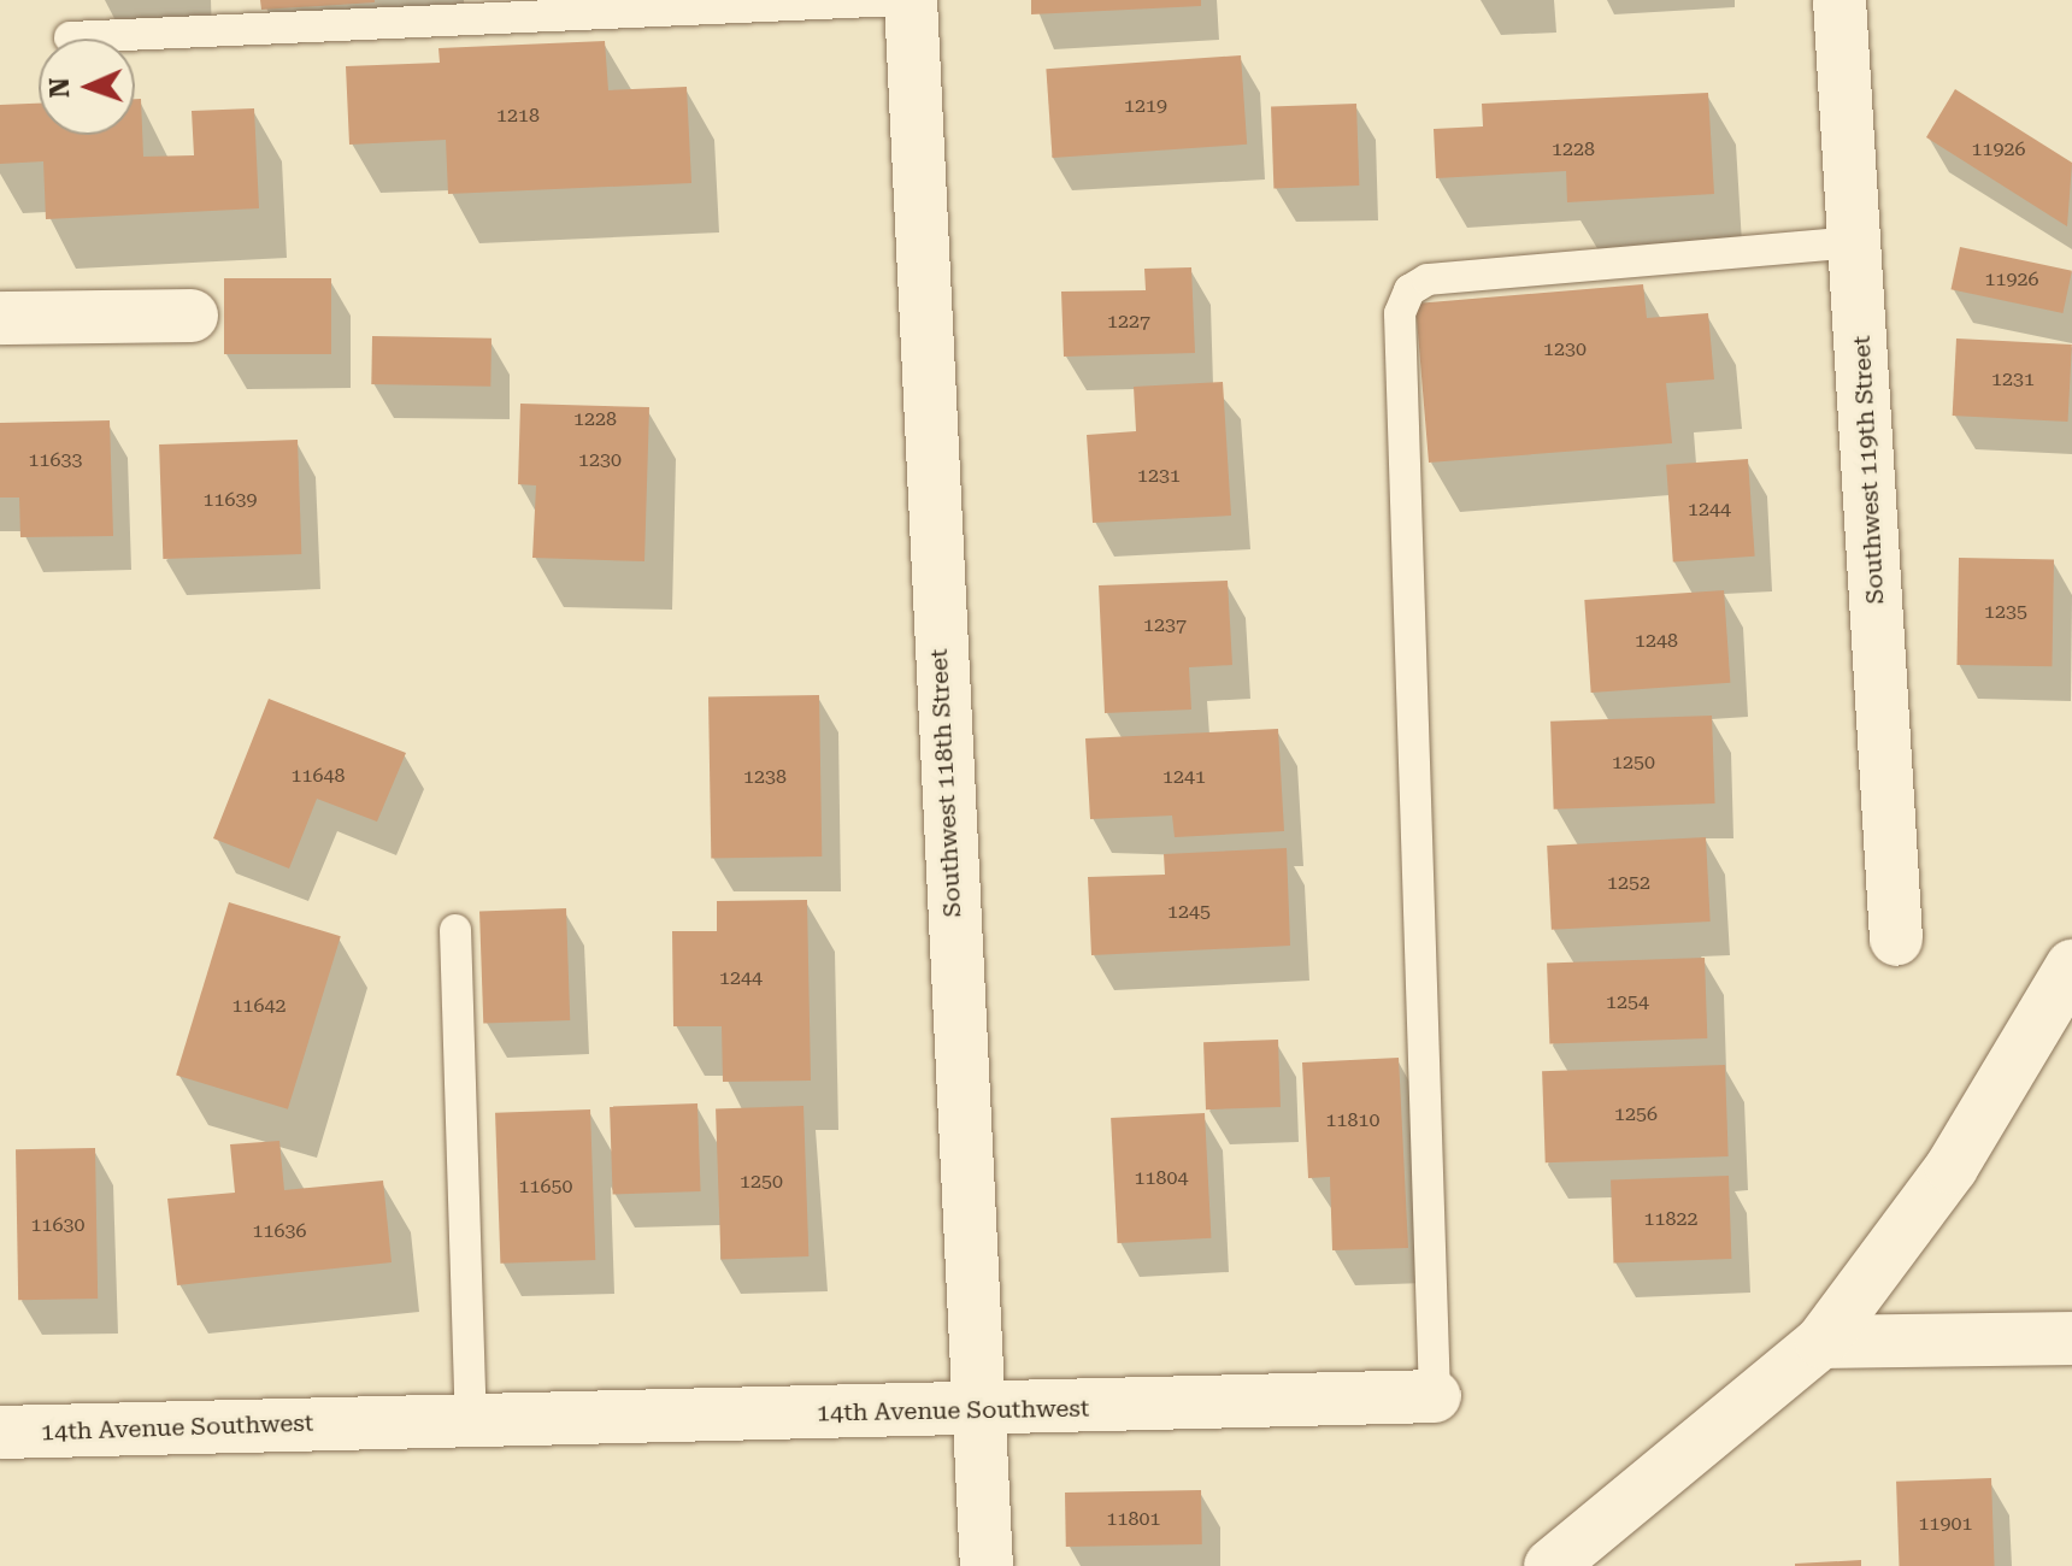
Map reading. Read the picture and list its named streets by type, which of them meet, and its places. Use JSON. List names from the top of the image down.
{
  "streets": {
    "street": ["Southwest 119th Street", "Southwest 118th Street", "14th Avenue Southwest"]
  },
  "crossings": [
    ["Southwest 118th Street", "14th Avenue Southwest"]
  ],
  "house_numbers": [
    "1219",
    "1218",
    "1228",
    "11926",
    "11926",
    "1227",
    "1230",
    "1231",
    "1228",
    "11633",
    "1230",
    "1231",
    "11639",
    "1244",
    "1235",
    "1237",
    "1248",
    "1250",
    "11648",
    "1238",
    "1241",
    "1252",
    "1245",
    "1244",
    "1254",
    "11642",
    "1256",
    "11810",
    "11804",
    "1250",
    "11650",
    "11822",
    "11630",
    "11636",
    "11801",
    "11901"
  ],
  "north": "left"
}
